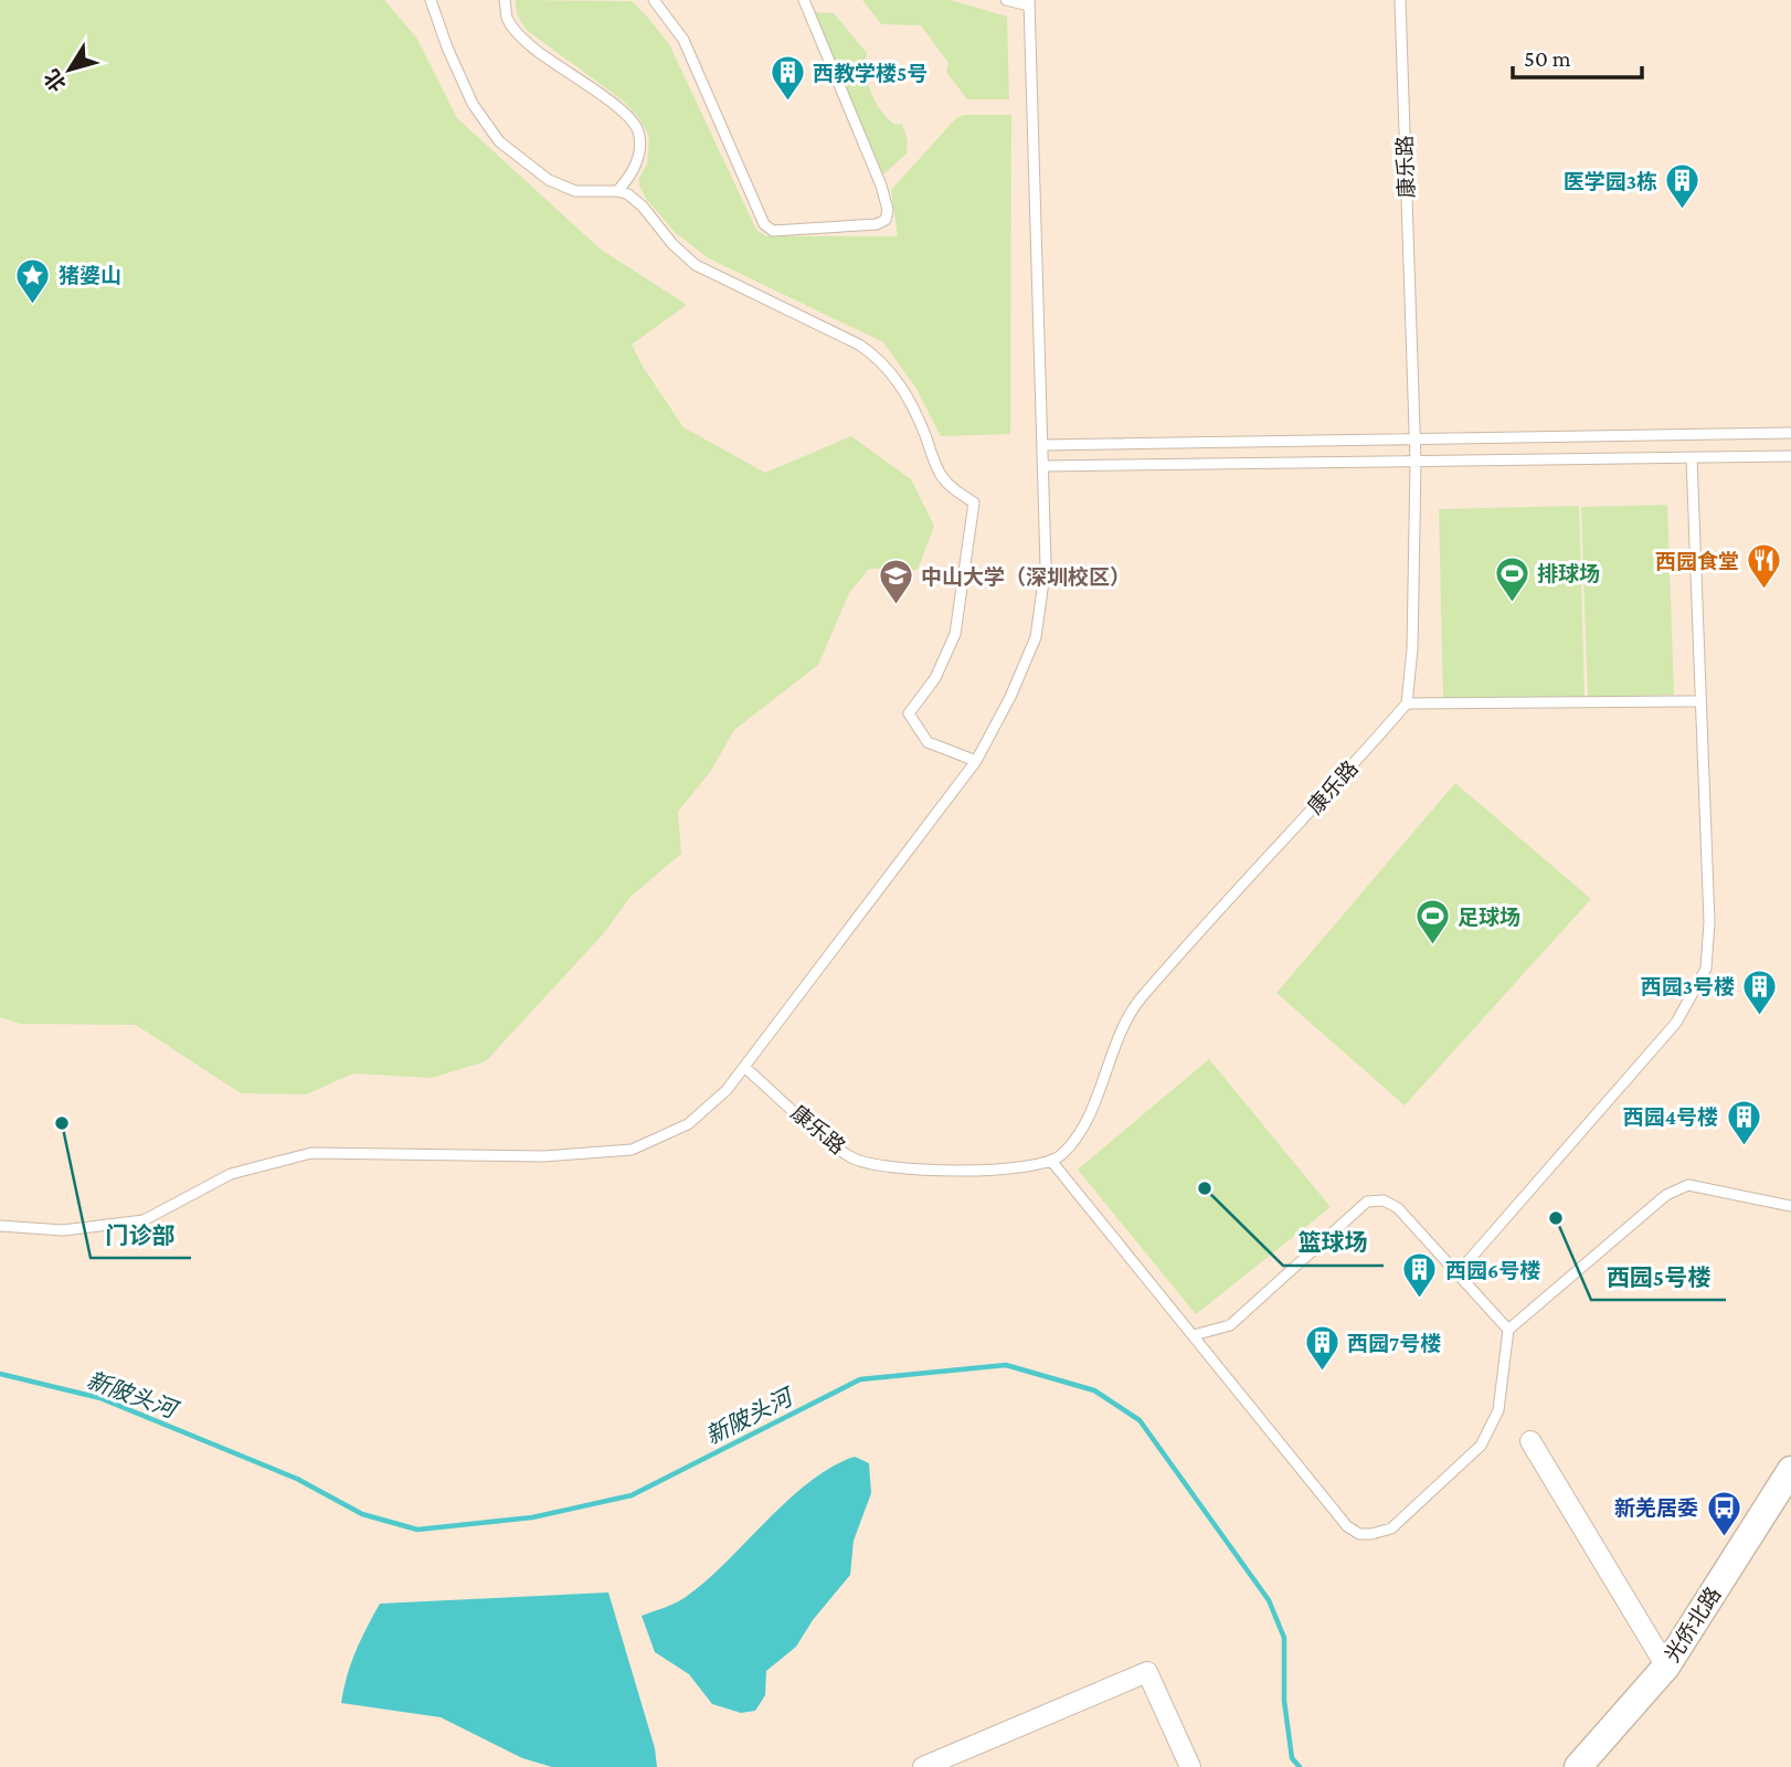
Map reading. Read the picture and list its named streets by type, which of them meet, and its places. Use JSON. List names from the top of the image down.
{
  "streets": {
    "street": ["光侨北路"],
    "lane": ["康乐路"]
  },
  "water": ["新陂头河"],
  "places": {
    "building": [
      "西教学楼5号",
      "医学园3栋",
      "西园3号楼",
      "西园4号楼",
      "西园6号楼",
      "西园7号楼"
    ],
    "place": ["猪婆山"],
    "restaurant": ["西园食堂"],
    "sports": ["排球场", "足球场"],
    "school or university": ["中山大学（深圳校区）"],
    "other": ["门诊部", "篮球场", "西园5号楼"],
    "bus stop": ["新羌居委"]
  },
  "scale_bar": "50 m",
  "north": "bottom left"
}
